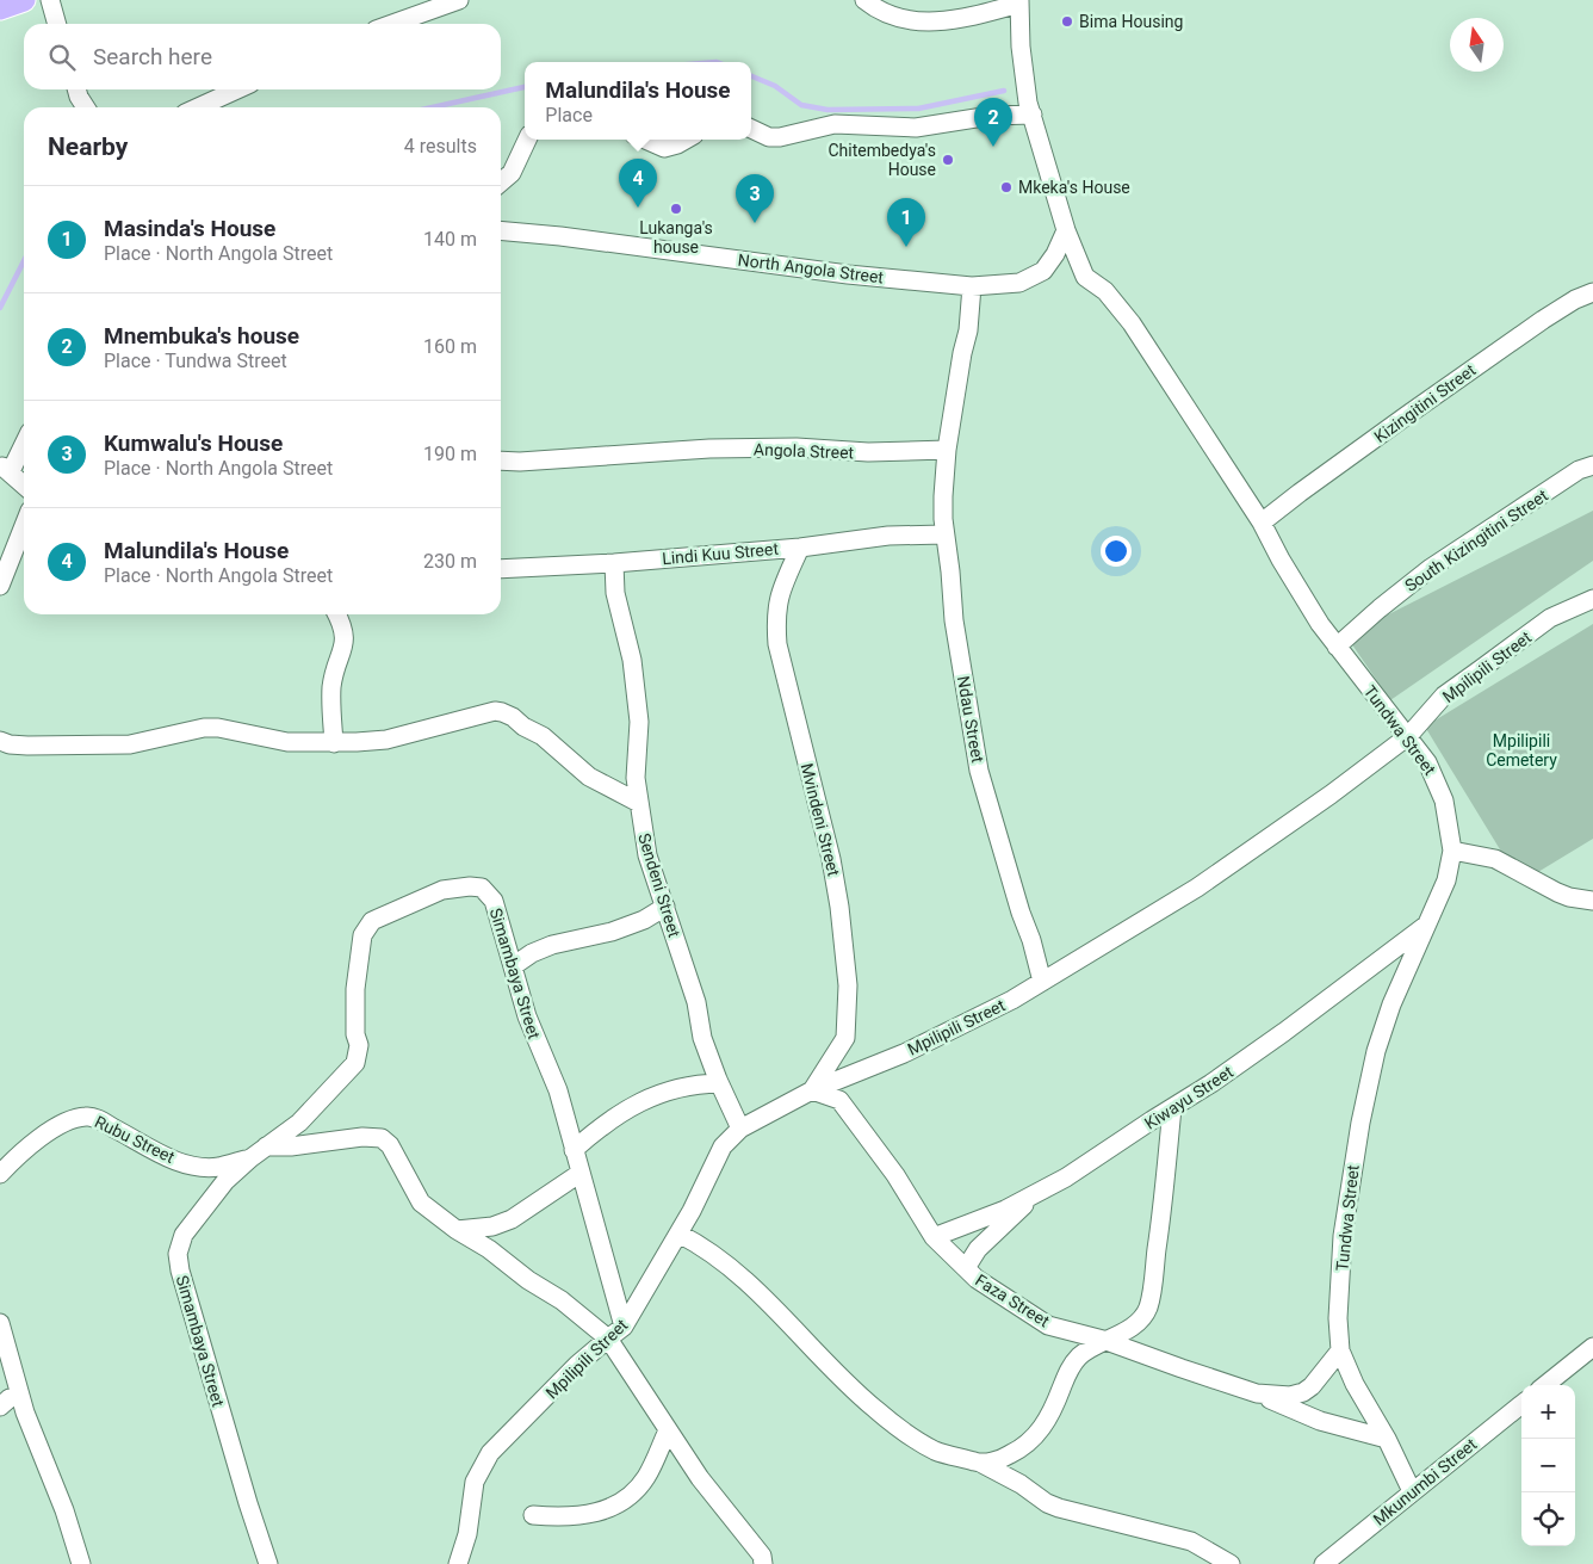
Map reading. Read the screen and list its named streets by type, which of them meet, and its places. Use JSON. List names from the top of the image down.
{
  "streets": {
    "street": [
      "North Angola Street",
      "Kizingitini Street",
      "Angola Street",
      "South Kizingitini Street",
      "Lindi Kuu Street",
      "Mpilipili Street",
      "Ndau Street",
      "Tundwa Street",
      "Mvindeni Street",
      "Sendeni Street",
      "Simambaya Street",
      "Kiwayu Street",
      "Rubu Street",
      "Faza Street",
      "Mkunumbi Street"
    ]
  },
  "crossings": [
    ["North Angola Street", "Tundwa Street"],
    ["Kizingitini Street", "Tundwa Street"],
    ["Angola Street", "Ndau Street"],
    ["South Kizingitini Street", "Tundwa Street"],
    ["Lindi Kuu Street", "Ndau Street"],
    ["Lindi Kuu Street", "Mvindeni Street"],
    ["Lindi Kuu Street", "Sendeni Street"],
    ["Mpilipili Street", "Ndau Street"],
    ["Mpilipili Street", "Tundwa Street"],
    ["Mpilipili Street", "Mvindeni Street"],
    ["Mpilipili Street", "Sendeni Street"],
    ["Mpilipili Street", "Simambaya Street"],
    ["Mpilipili Street", "Faza Street"],
    ["Tundwa Street", "Kiwayu Street"],
    ["Tundwa Street", "Faza Street"],
    ["Tundwa Street", "Mkunumbi Street"],
    ["Mvindeni Street", "Faza Street"],
    ["Simambaya Street", "Rubu Street"],
    ["Kiwayu Street", "Faza Street"]
  ],
  "parks": ["Mpilipili Cemetery"],
  "places": [
    "Bima Housing",
    "Chitembedya's House",
    "Mkeka's House",
    "Lukanga's house"
  ],
  "north": "top",
  "page": {
    "search": "Search here",
    "popup": ["Malundila's House", "Place"],
    "pins": [
      "2",
      "4",
      "3",
      "1"
    ],
    "heading": ["Nearby", "4 results"],
    "list": [
      {
        "mark": "1",
        "name": "Masinda's House",
        "note": "Place · North Angola Street",
        "value": "140 m"
      },
      {
        "mark": "2",
        "name": "Mnembuka's house",
        "note": "Place · Tundwa Street",
        "value": "160 m"
      },
      {
        "mark": "3",
        "name": "Kumwalu's House",
        "note": "Place · North Angola Street",
        "value": "190 m"
      },
      {
        "mark": "4",
        "name": "Malundila's House",
        "note": "Place · North Angola Street",
        "value": "230 m"
      }
    ],
    "map_buttons": ["+", "−"]
  }
}
